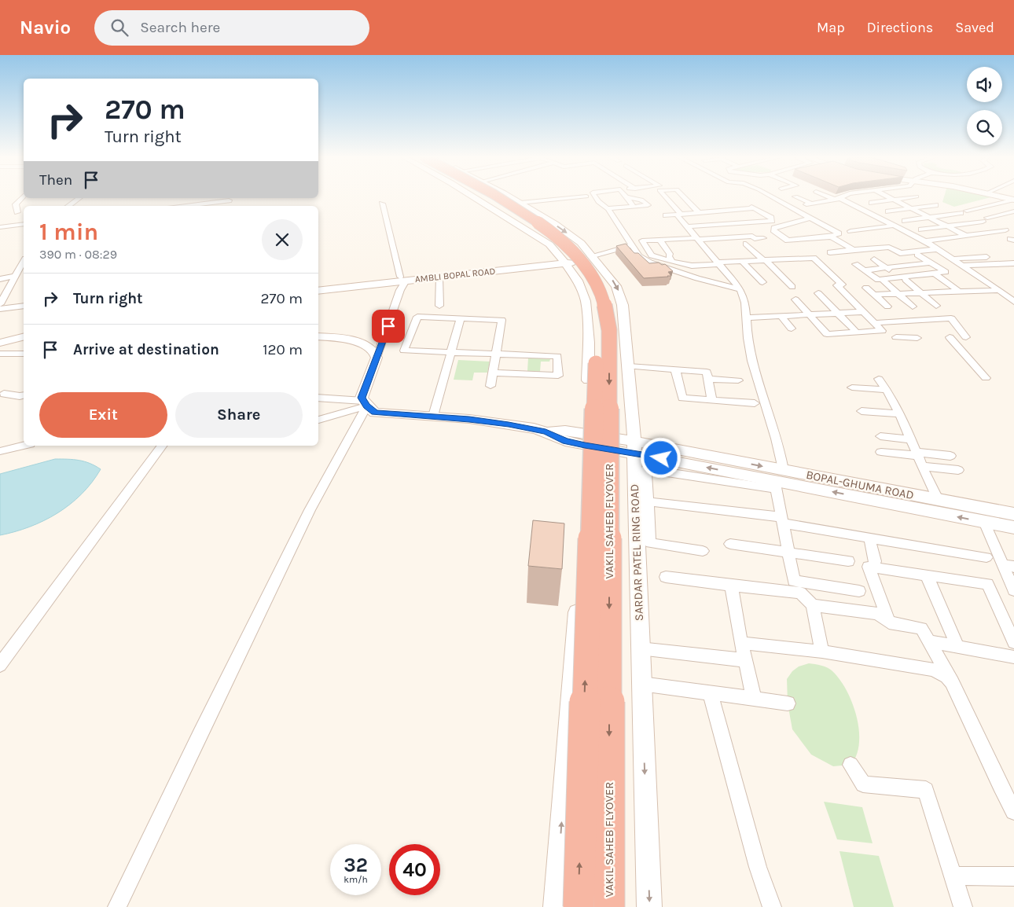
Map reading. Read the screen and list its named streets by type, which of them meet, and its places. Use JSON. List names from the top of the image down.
{
  "streets": {
    "highway": ["VAKIL SAHEB FLYOVER"],
    "street": ["AMBLI BOPAL ROAD", "BOPAL-GHUMA ROAD", "SARDAR PATEL RING ROAD"]
  },
  "crossings": [
    ["AMBLI BOPAL ROAD", "SARDAR PATEL RING ROAD"],
    ["BOPAL-GHUMA ROAD", "SARDAR PATEL RING ROAD"]
  ],
  "page": {
    "header": "Navio",
    "search": "Search here",
    "nav": ["Map", "Directions", "Saved"],
    "turn": ["270 m", "Turn right"],
    "then": "Then",
    "heading": ["1 min", "390 m · 08:29"],
    "list": [
      {
        "name": "Turn right",
        "value": "270 m"
      },
      {
        "name": "Arrive at destination",
        "value": "120 m"
      }
    ],
    "buttons": ["Exit", "Share"],
    "speed": "32 km/h",
    "limit": "40"
  }
}
